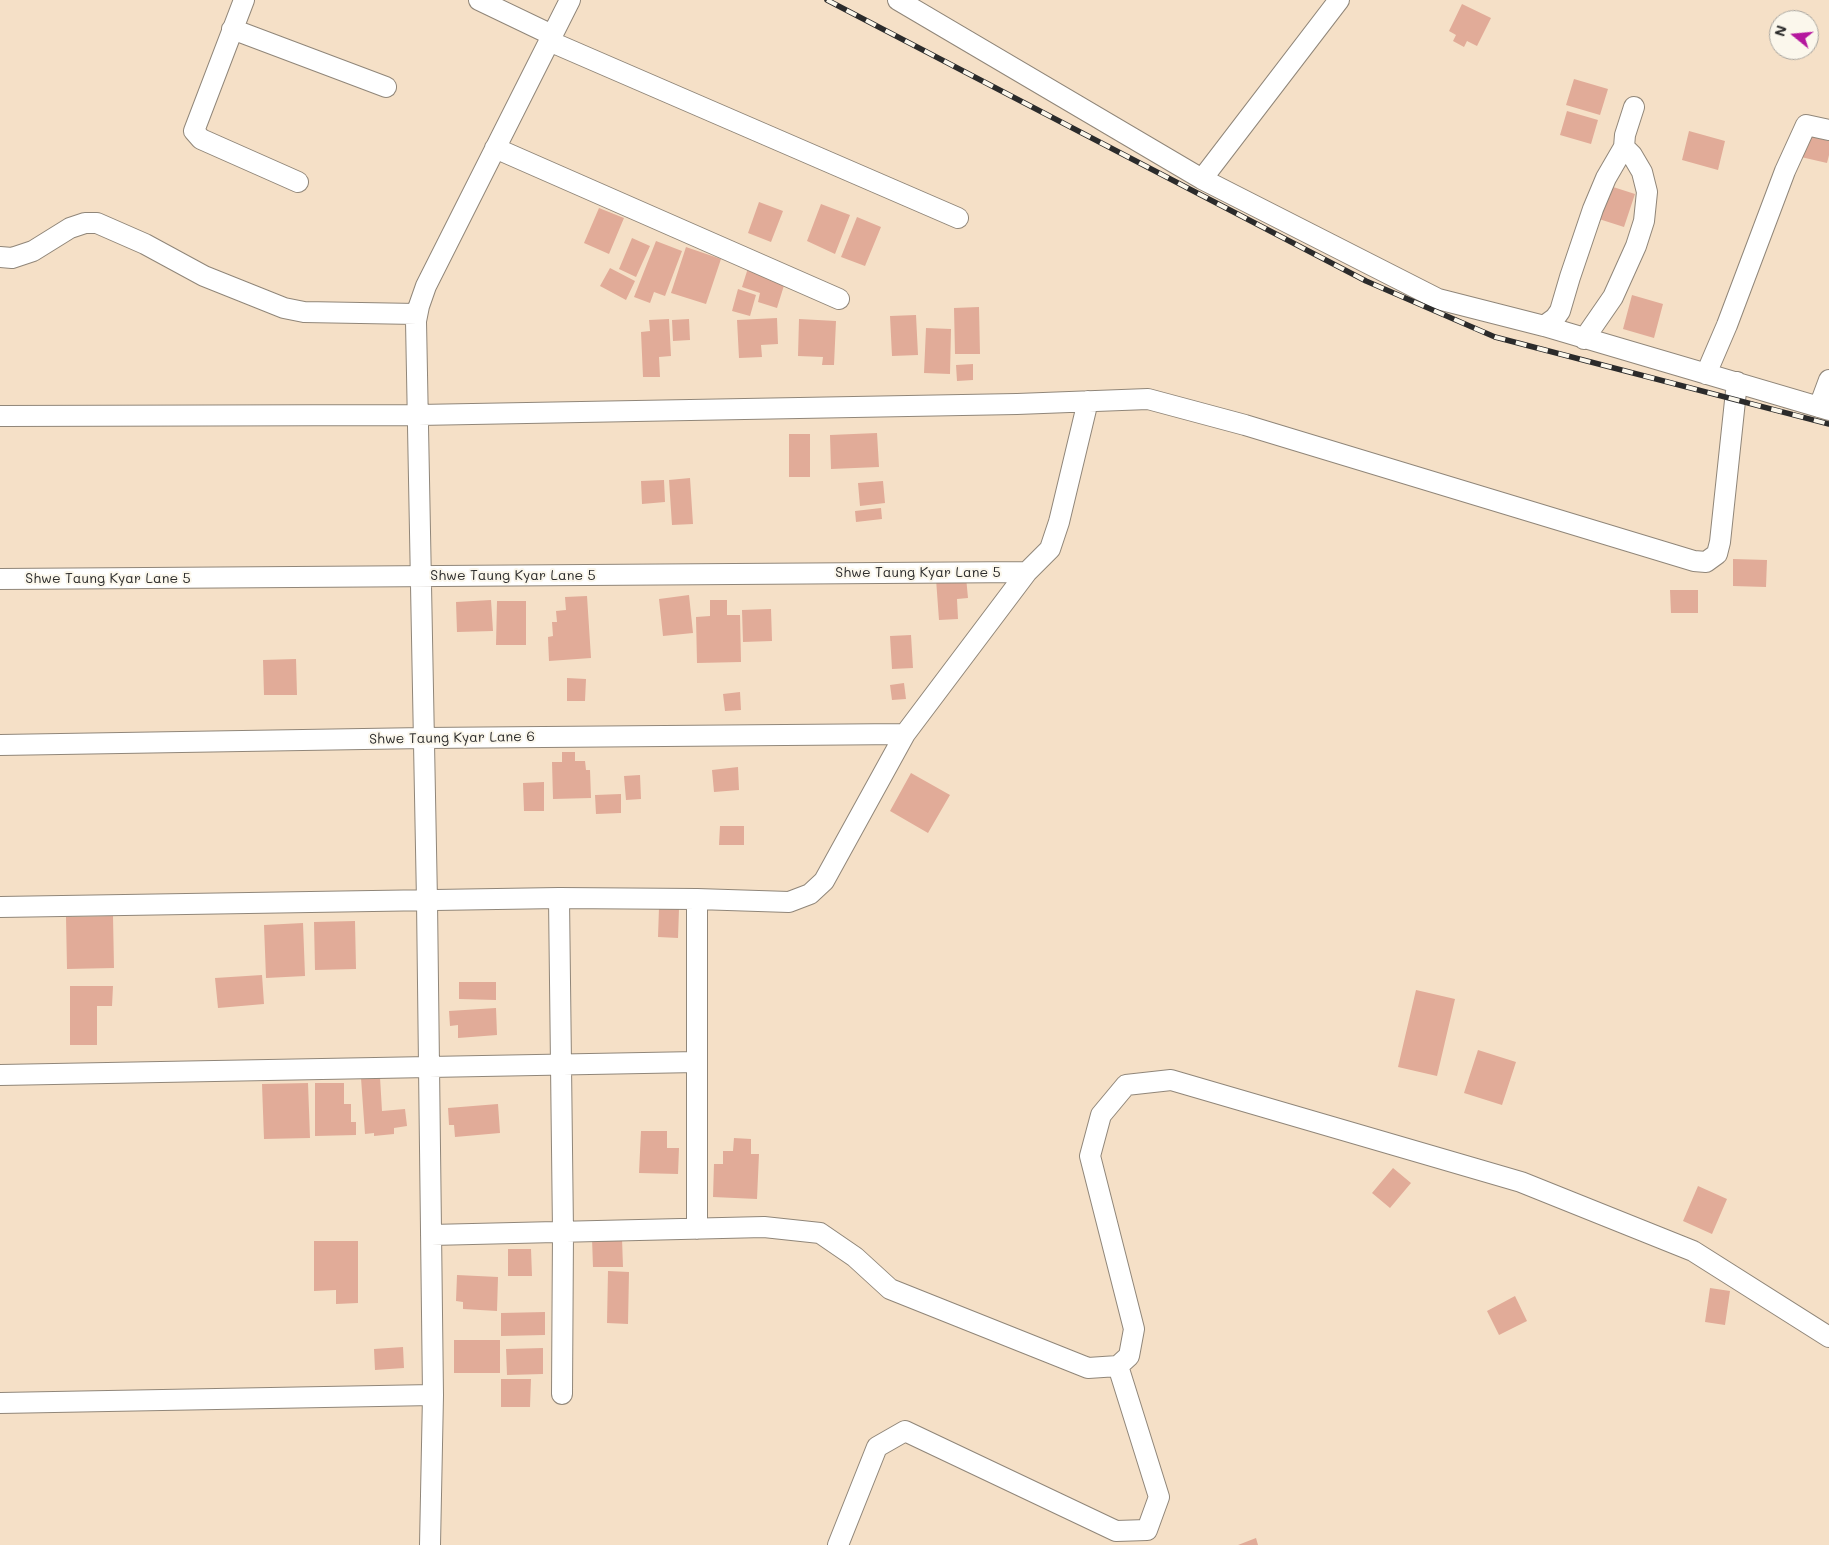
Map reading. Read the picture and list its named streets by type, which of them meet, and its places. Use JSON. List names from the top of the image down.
{
  "streets": {
    "street": ["Shwe Taung Kyar Lane 5", "Shwe Taung Kyar Lane 6"]
  },
  "north": "left"
}
